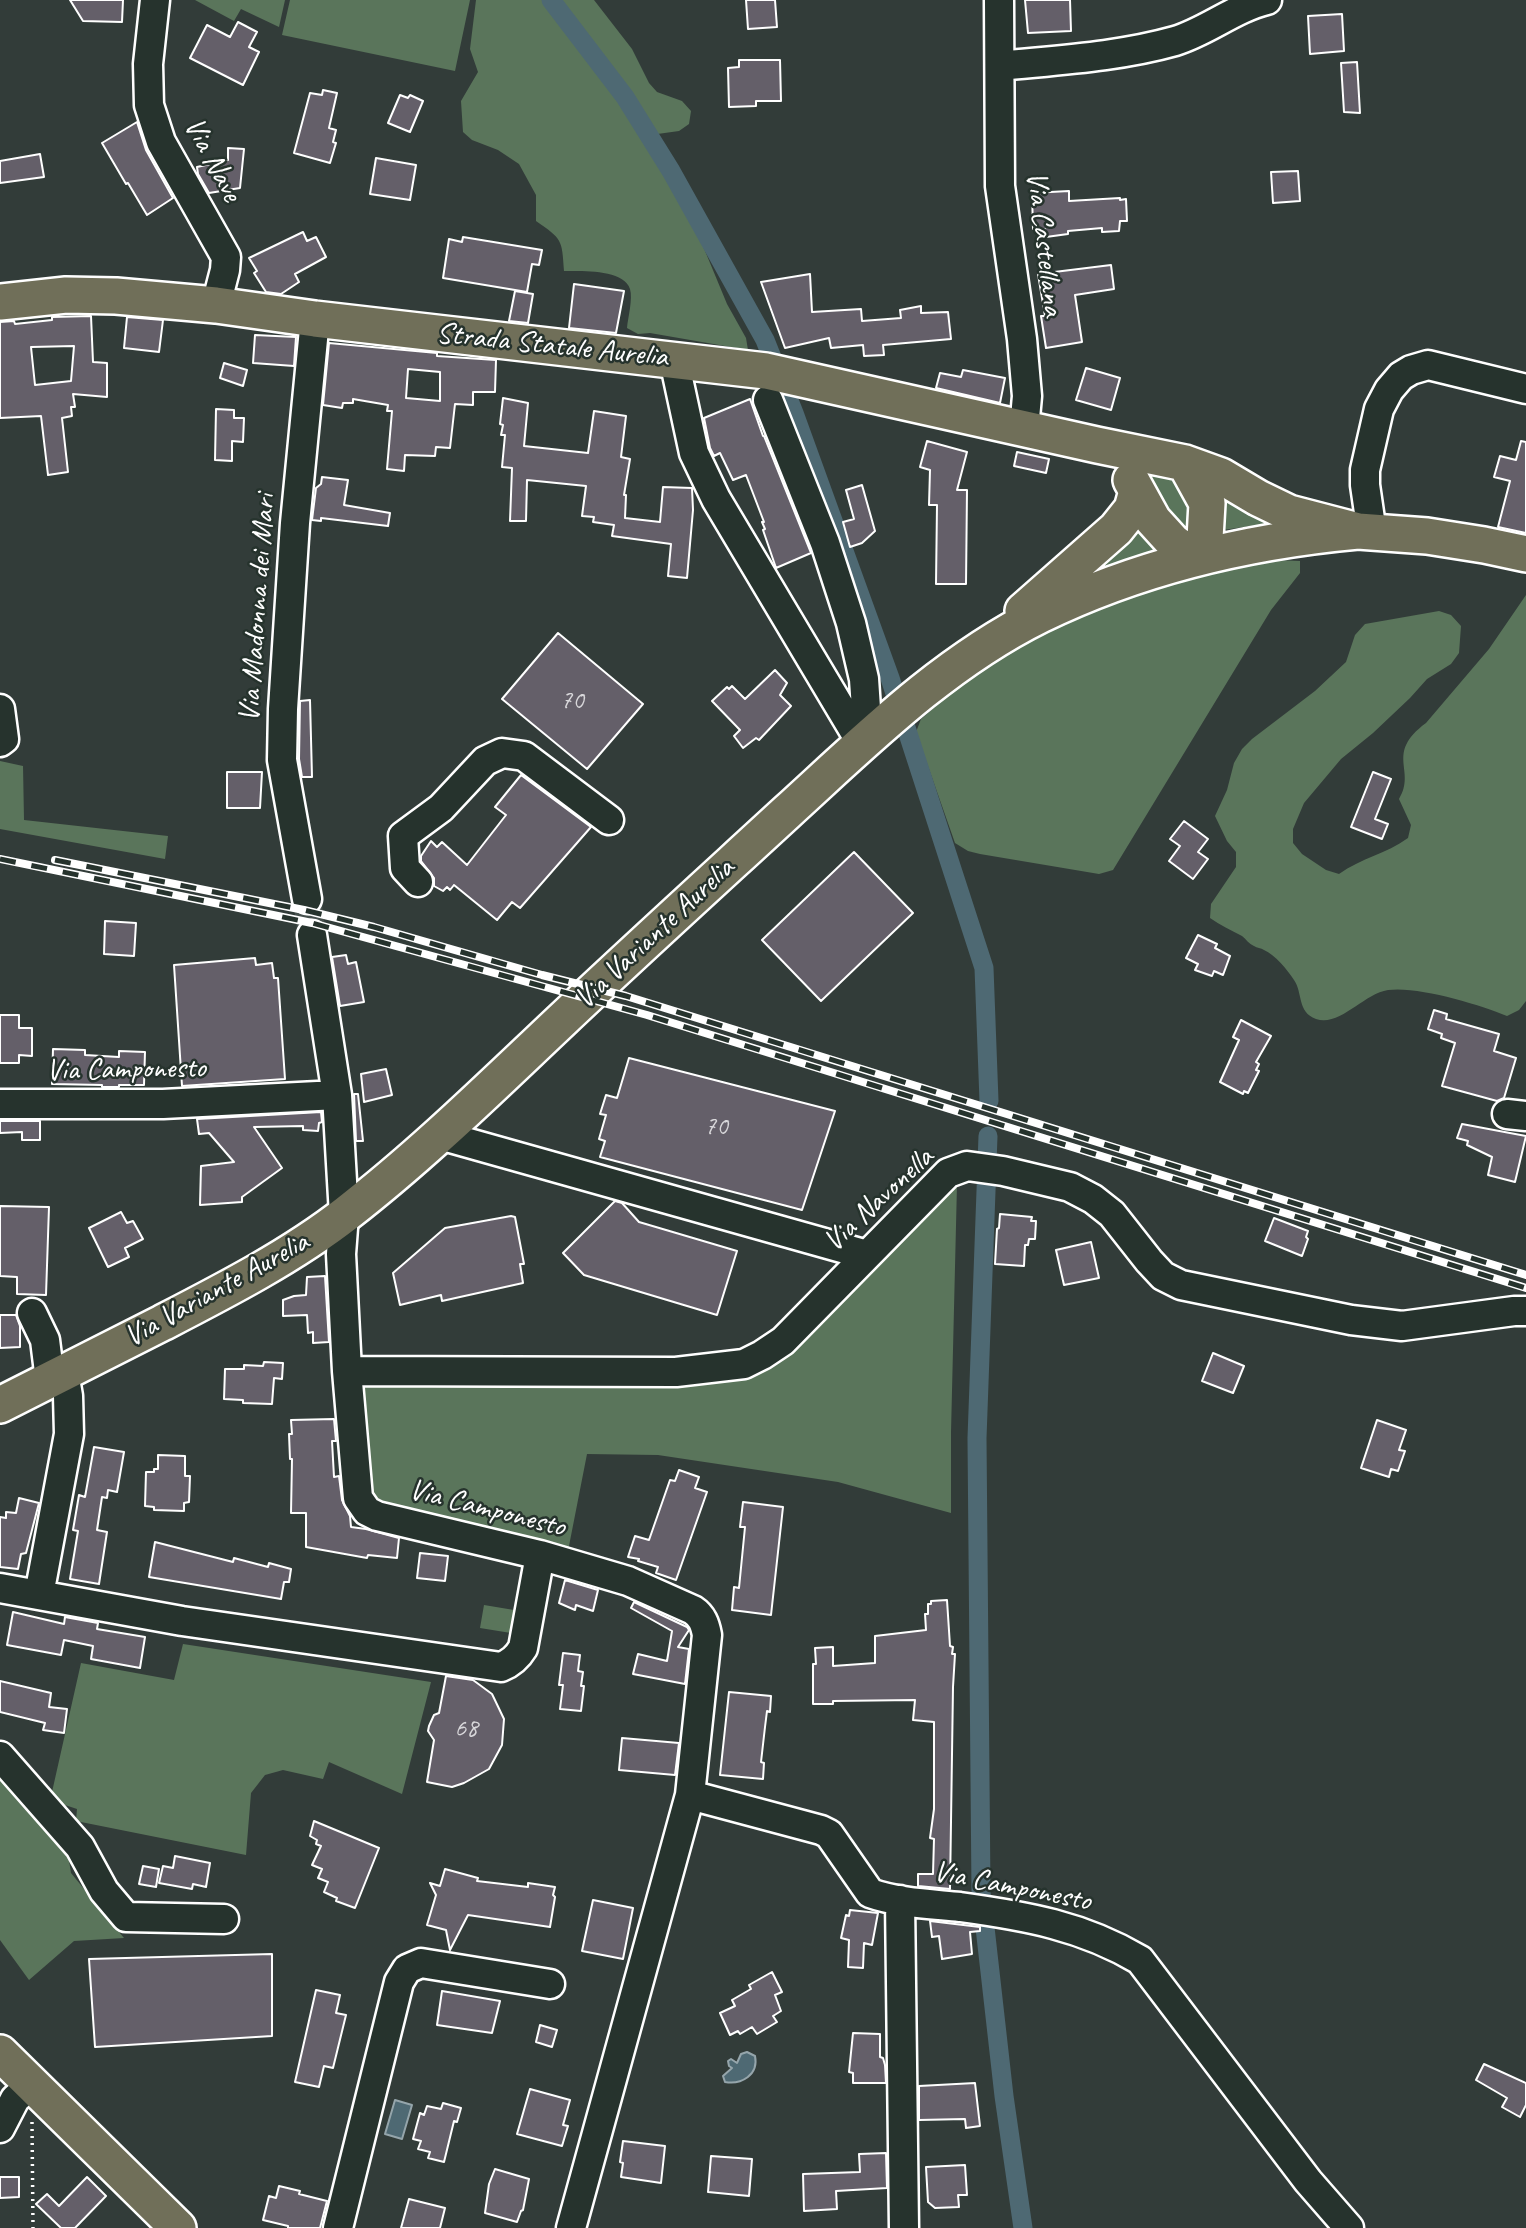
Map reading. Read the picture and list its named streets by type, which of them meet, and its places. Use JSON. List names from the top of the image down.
{
  "streets": {
    "main road": ["Strada Statale Aurelia", "Via Variante Aurelia"],
    "street": [
      "Via Nave",
      "Via Castellana",
      "Via Madonna dei Mari",
      "Via Camponesto",
      "Via Navonella"
    ]
  },
  "crossings": [
    ["Via Nave", "Strada Statale Aurelia"],
    ["Via Castellana", "Strada Statale Aurelia"],
    ["Strada Statale Aurelia", "Via Madonna dei Mari"],
    ["Strada Statale Aurelia", "Via Variante Aurelia"],
    ["Via Variante Aurelia", "Via Camponesto"],
    ["Via Camponesto", "Via Navonella"]
  ],
  "house_numbers": ["70", "70", "68"]
}
